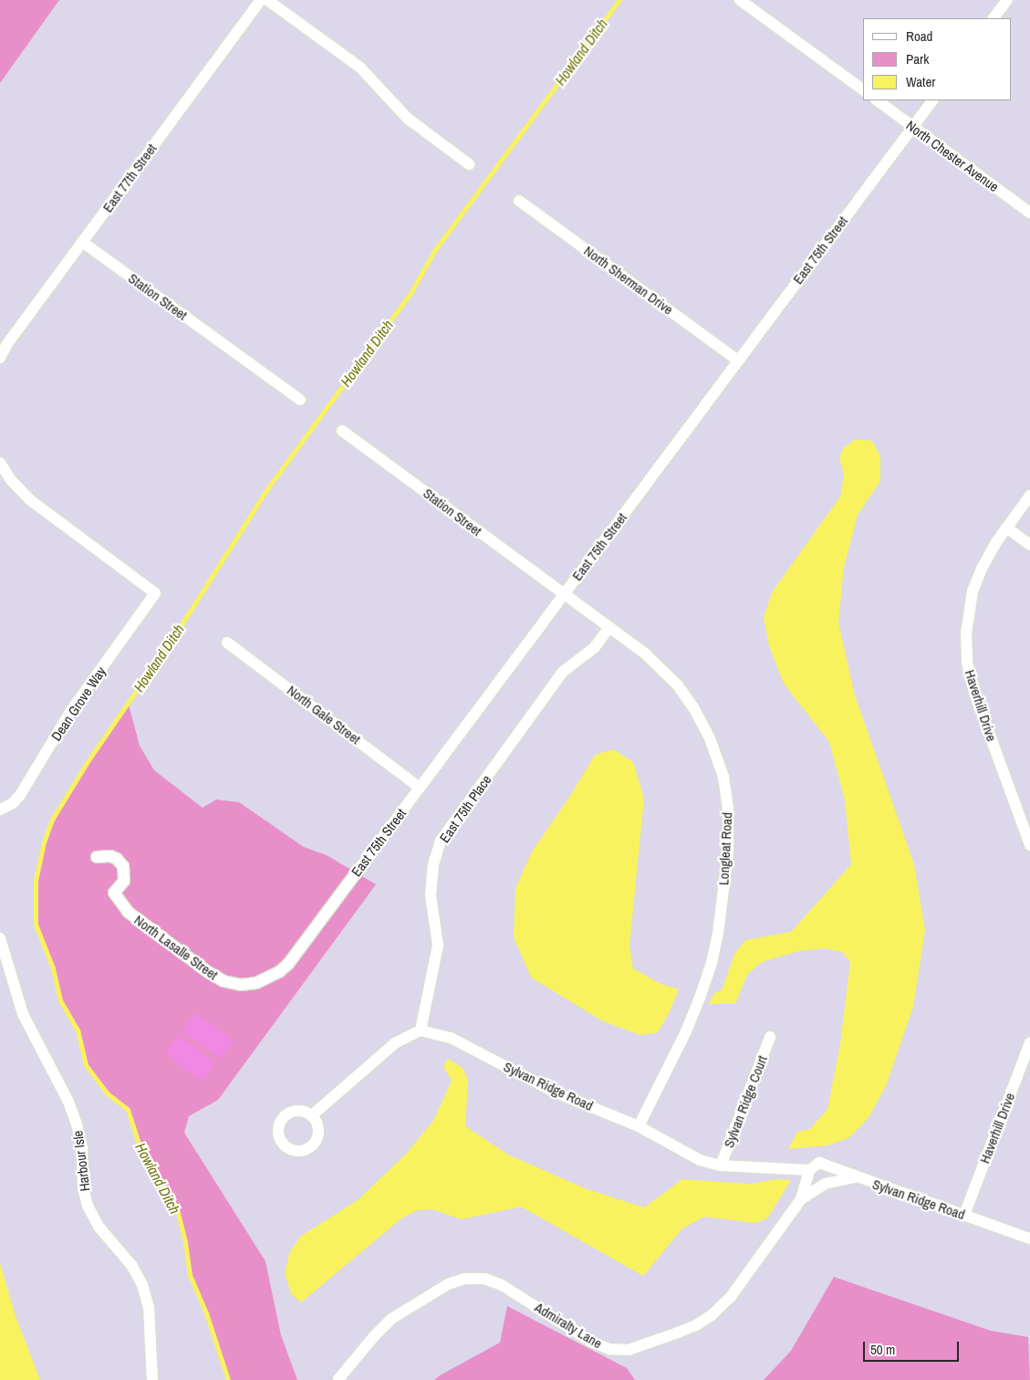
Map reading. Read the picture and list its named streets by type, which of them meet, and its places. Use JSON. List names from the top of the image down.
{
  "streets": {
    "street": [
      "North Chester Avenue",
      "East 77th Street",
      "East 75th Street",
      "North Sherman Drive",
      "Station Street",
      "Dean Grove Way",
      "Haverhill Drive",
      "North Gale Street",
      "East 75th Place",
      "Longleat Road",
      "North Lasalle Street",
      "Sylvan Ridge Road",
      "Sylvan Ridge Court",
      "Harbour Isle",
      "Admiralty Lane"
    ]
  },
  "crossings": [
    ["North Chester Avenue", "East 75th Street"],
    ["East 77th Street", "Station Street"],
    ["East 75th Street", "North Sherman Drive"],
    ["East 75th Street", "Station Street"],
    ["East 75th Street", "North Gale Street"],
    ["East 75th Street", "Longleat Road"],
    ["East 75th Street", "North Lasalle Street"],
    ["Station Street", "Longleat Road"],
    ["Haverhill Drive", "Sylvan Ridge Road"],
    ["East 75th Place", "Longleat Road"],
    ["East 75th Place", "Sylvan Ridge Road"],
    ["Longleat Road", "Sylvan Ridge Road"],
    ["Sylvan Ridge Road", "Sylvan Ridge Court"],
    ["Sylvan Ridge Road", "Admiralty Lane"]
  ],
  "water": ["Howland Ditch"],
  "legend": ["Road", "Park", "Water"],
  "scale_bar": "50 m"
}
